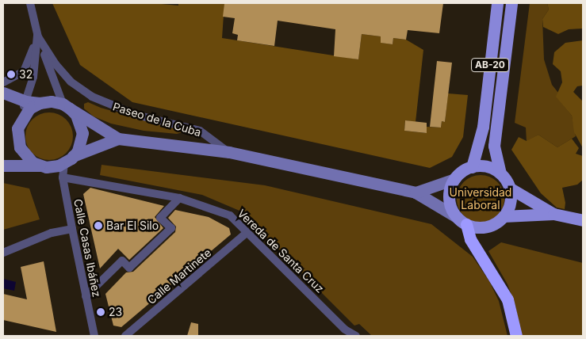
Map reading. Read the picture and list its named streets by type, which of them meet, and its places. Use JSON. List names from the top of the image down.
{
  "streets": {
    "main road": ["AB-20", "Paseo de la Cuba"],
    "street": ["Calle Casas Ibáñez", "Vereda de Santa Cruz", "Calle Martinete"]
  },
  "crossings": [
    ["Calle Casas Ibáñez", "Vereda de Santa Cruz"],
    ["Vereda de Santa Cruz", "Calle Martinete"]
  ],
  "parks": ["Universidad Laboral"],
  "places": ["32", "Bar El Silo", "23"]
}
